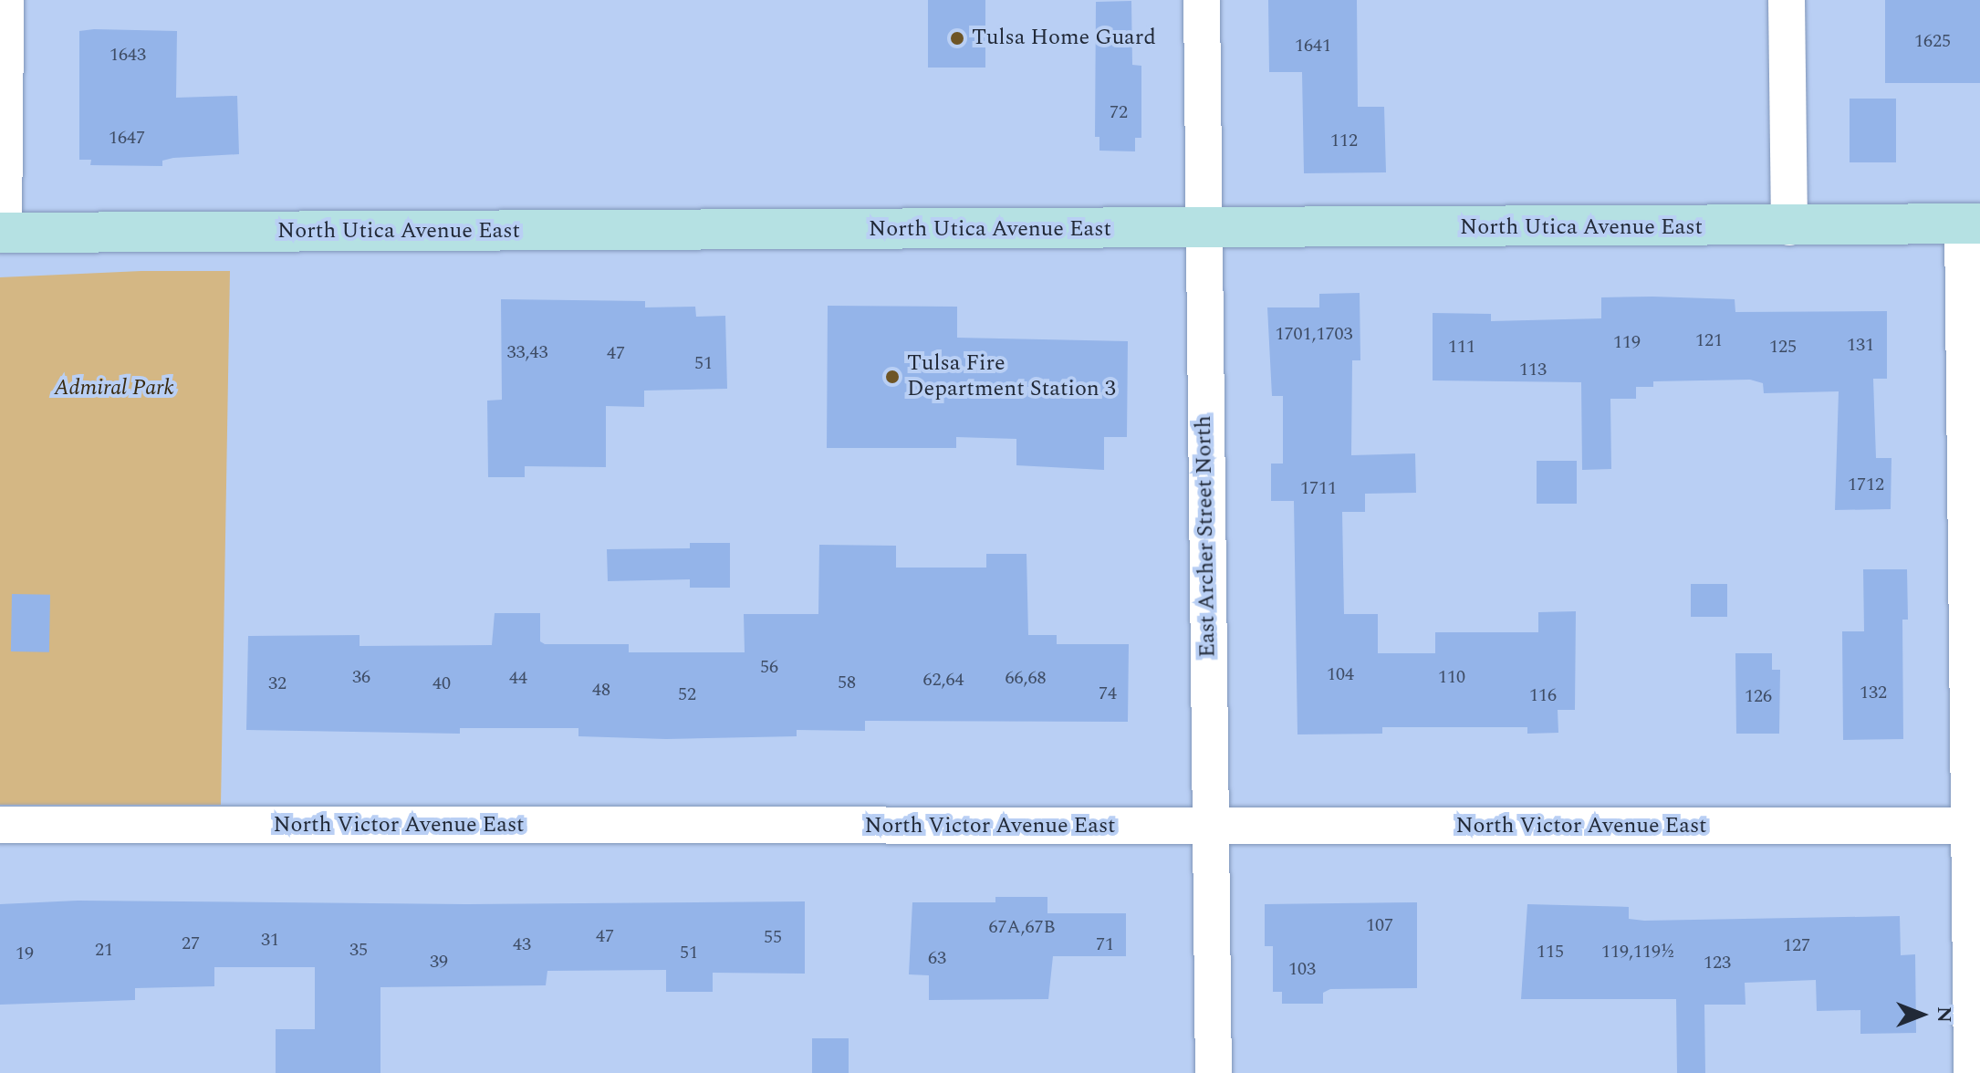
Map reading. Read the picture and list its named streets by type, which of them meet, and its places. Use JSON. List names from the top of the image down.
{
  "streets": {
    "main road": ["North Utica Avenue East"],
    "street": ["East Archer Street North", "North Victor Avenue East"]
  },
  "crossings": [
    ["North Utica Avenue East", "East Archer Street North"],
    ["East Archer Street North", "North Victor Avenue East"]
  ],
  "parks": ["Admiral Park"],
  "places": ["Tulsa Home Guard", "Tulsa Fire Department Station 3"],
  "house_numbers": [
    "1625",
    "1641",
    "1643",
    "72",
    "1647",
    "112",
    "1701,1703",
    "121",
    "119",
    "131",
    "111",
    "125",
    "33,43",
    "47",
    "51",
    "113",
    "1712",
    "1711",
    "56",
    "104",
    "36",
    "110",
    "44",
    "66,68",
    "62,64",
    "58",
    "32",
    "40",
    "48",
    "132",
    "74",
    "52",
    "116",
    "126",
    "107",
    "67A,67B",
    "47",
    "55",
    "31",
    "27",
    "43",
    "71",
    "127",
    "21",
    "35",
    "115",
    "119,119½",
    "51",
    "19",
    "63",
    "39",
    "123",
    "103"
  ],
  "north": "right"
}
